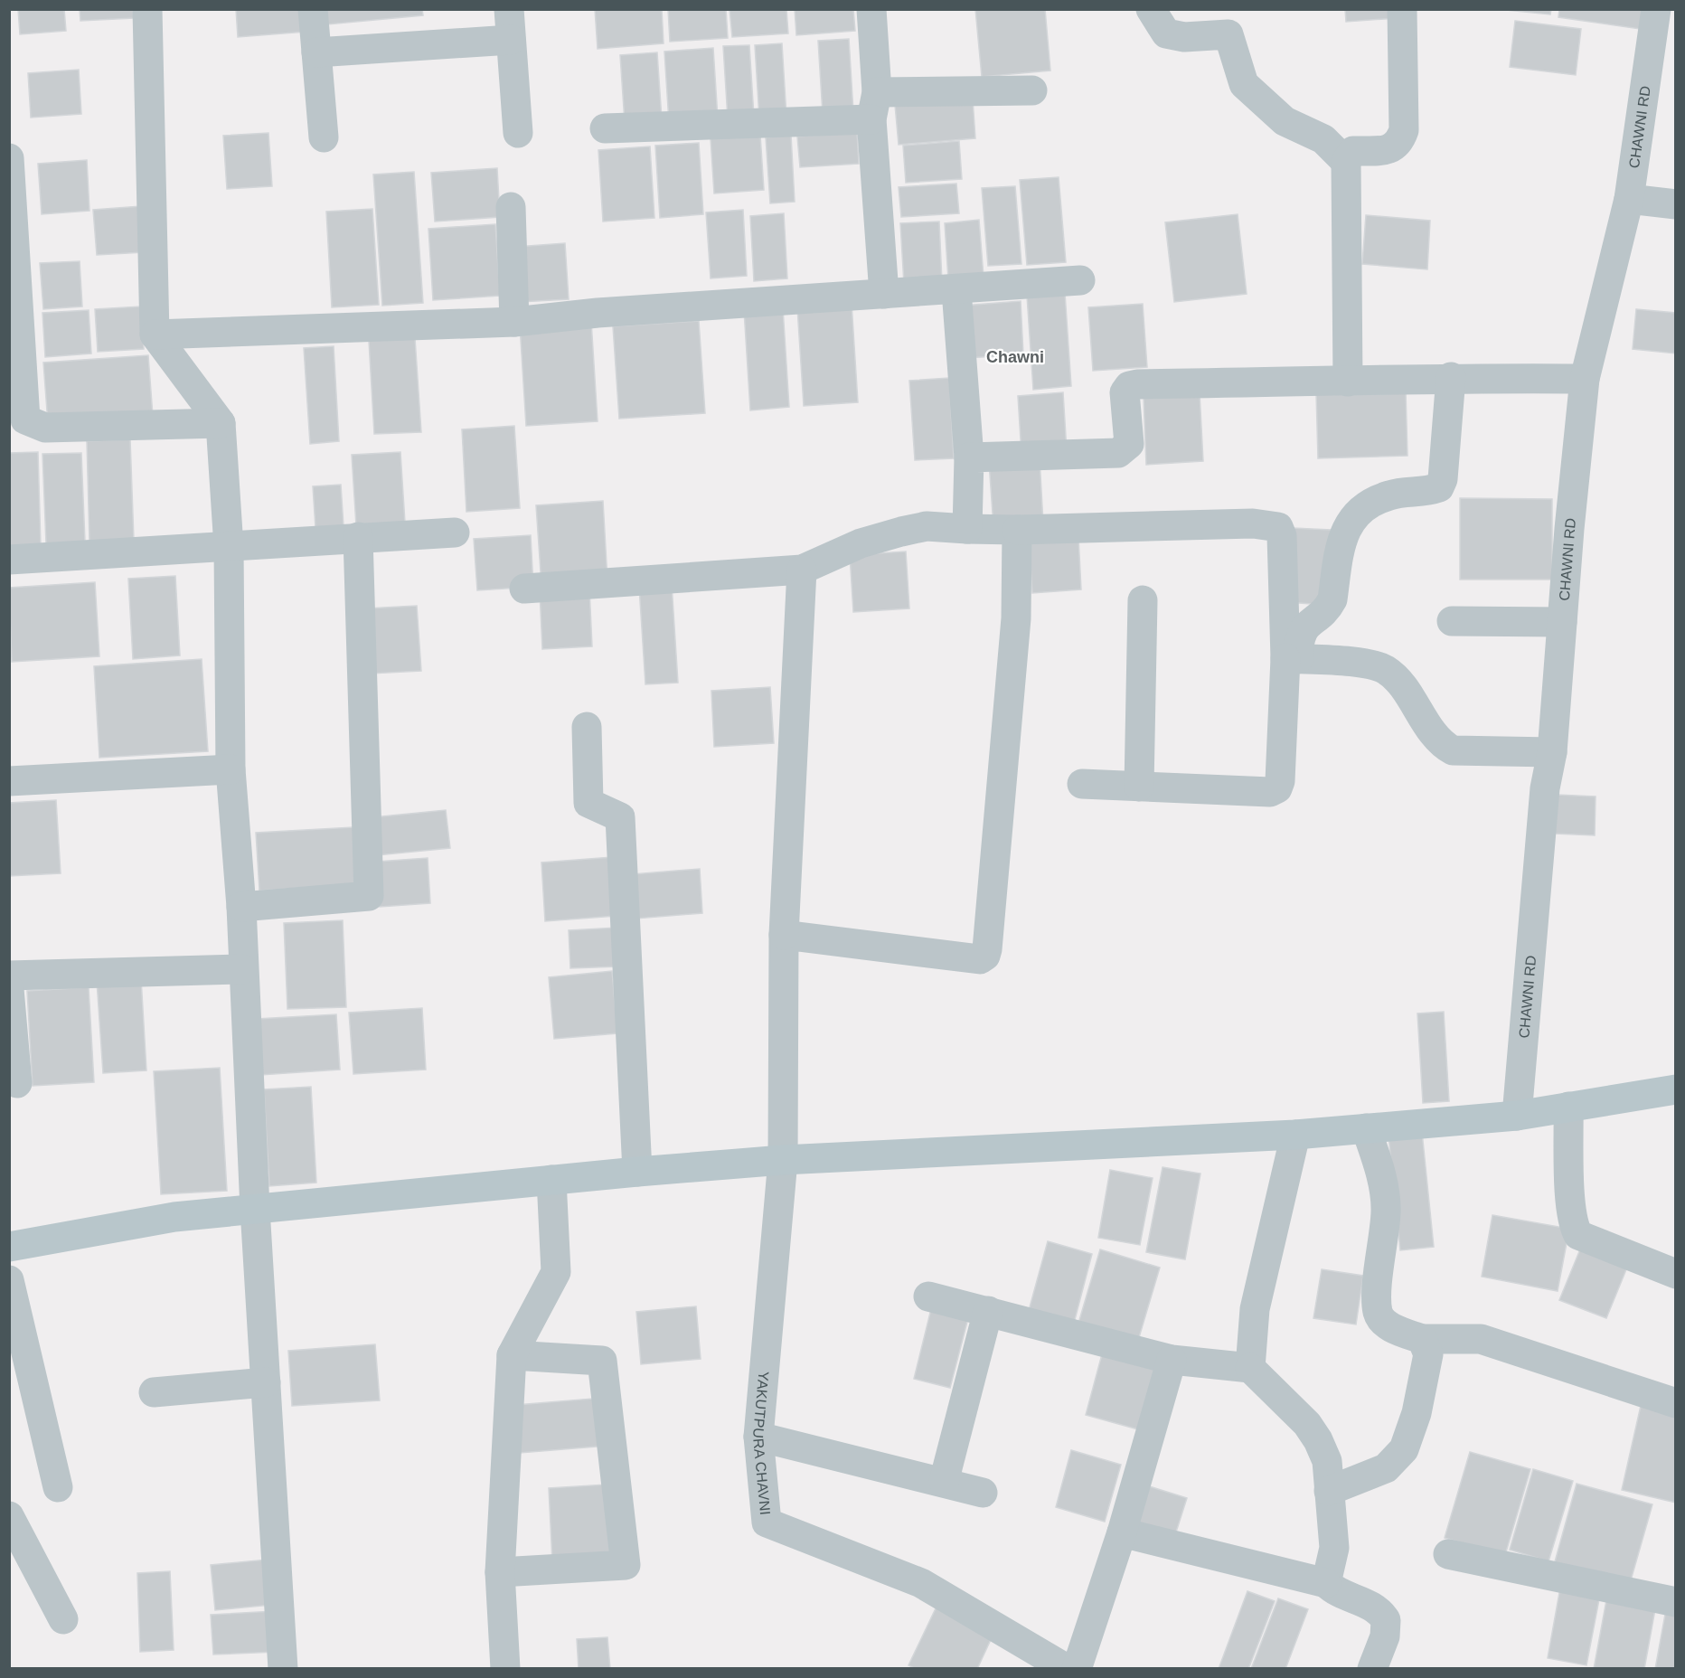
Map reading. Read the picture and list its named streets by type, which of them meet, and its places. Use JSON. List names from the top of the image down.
{
  "streets": {
    "street": ["CHAWNI RD", "YAKUTPURA CHAVNI"]
  },
  "districts": ["Chawni"]
}
